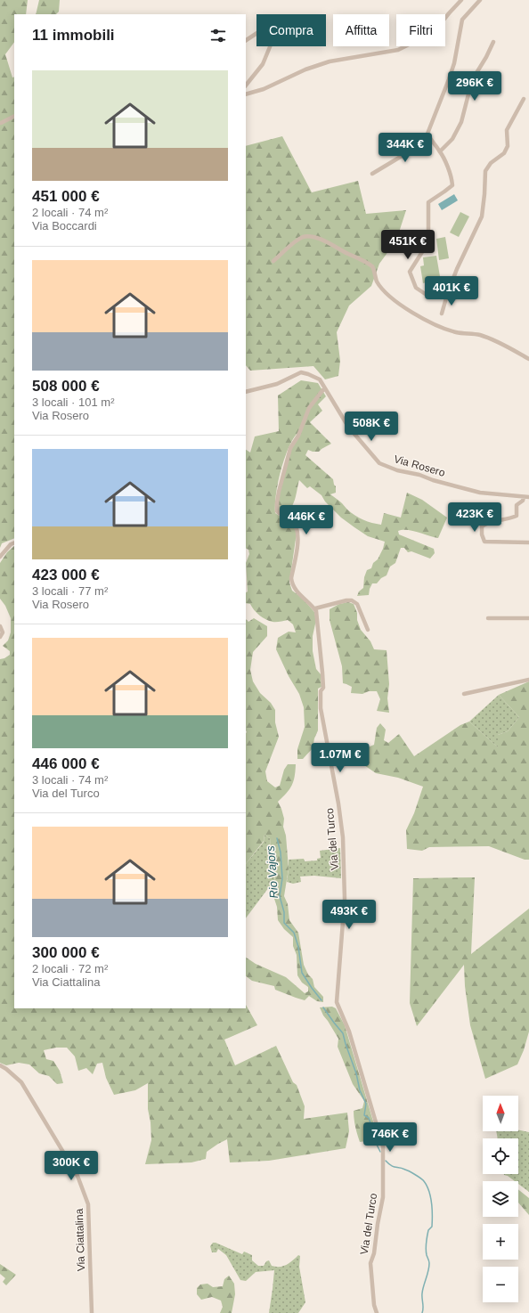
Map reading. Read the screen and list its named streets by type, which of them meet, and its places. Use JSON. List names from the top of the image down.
{
  "streets": {
    "street": ["Via Rosero", "Via del Turco", "Via Ciattalina"]
  },
  "water": ["Rio Vajors"],
  "north": "top",
  "page": {
    "chip": ["Compra", "Affitta", "Filtri"],
    "heading": "11 immobili",
    "list": [
      {
        "name": "451 000 €",
        "note": "2 locali · 74 m² · Via Boccardi"
      },
      {
        "name": "508 000 €",
        "note": "3 locali · 101 m² · Via Rosero"
      },
      {
        "name": "423 000 €",
        "note": "3 locali · 77 m² · Via Rosero"
      },
      {
        "name": "446 000 €",
        "note": "3 locali · 74 m² · Via del Turco"
      },
      {
        "name": "300 000 €",
        "note": "2 locali · 72 m² · Via Ciattalina"
      }
    ],
    "price": [
      "296K €",
      "344K €",
      "451K €",
      "401K €",
      "508K €",
      "423K €",
      "446K €",
      "1.07M €",
      "493K €",
      "746K €",
      "300K €"
    ],
    "map_buttons": ["+", "−"]
  }
}
